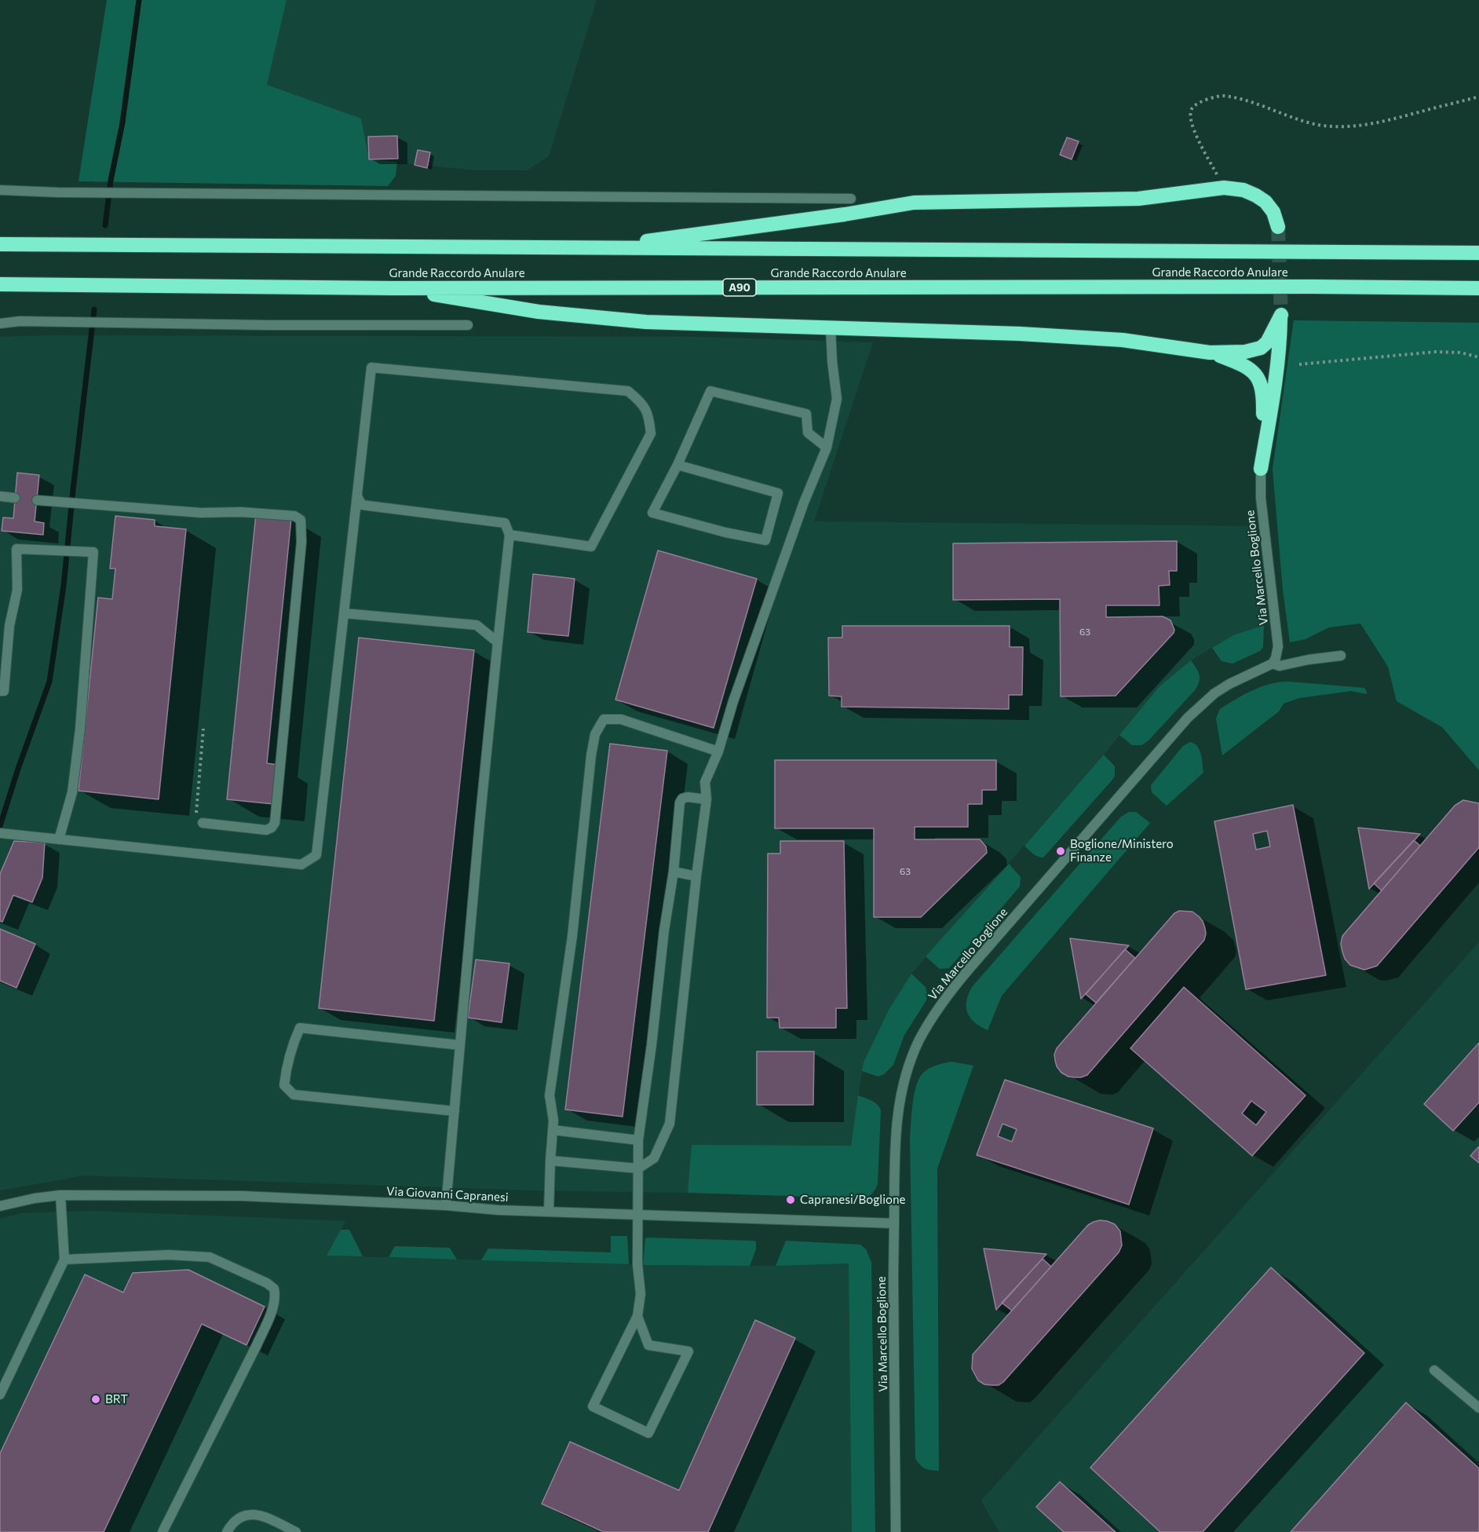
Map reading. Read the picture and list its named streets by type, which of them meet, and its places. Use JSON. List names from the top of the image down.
{
  "streets": {
    "highway": ["Grande Raccordo Anulare", "A90"],
    "street": ["Via Marcello Boglione", "Via Giovanni Capranesi"]
  },
  "crossings": [
    ["Via Marcello Boglione", "Via Giovanni Capranesi"]
  ],
  "places": ["Boglione/Ministero Finanze", "Capranesi/Boglione", "BRT"],
  "house_numbers": ["63", "63"]
}
